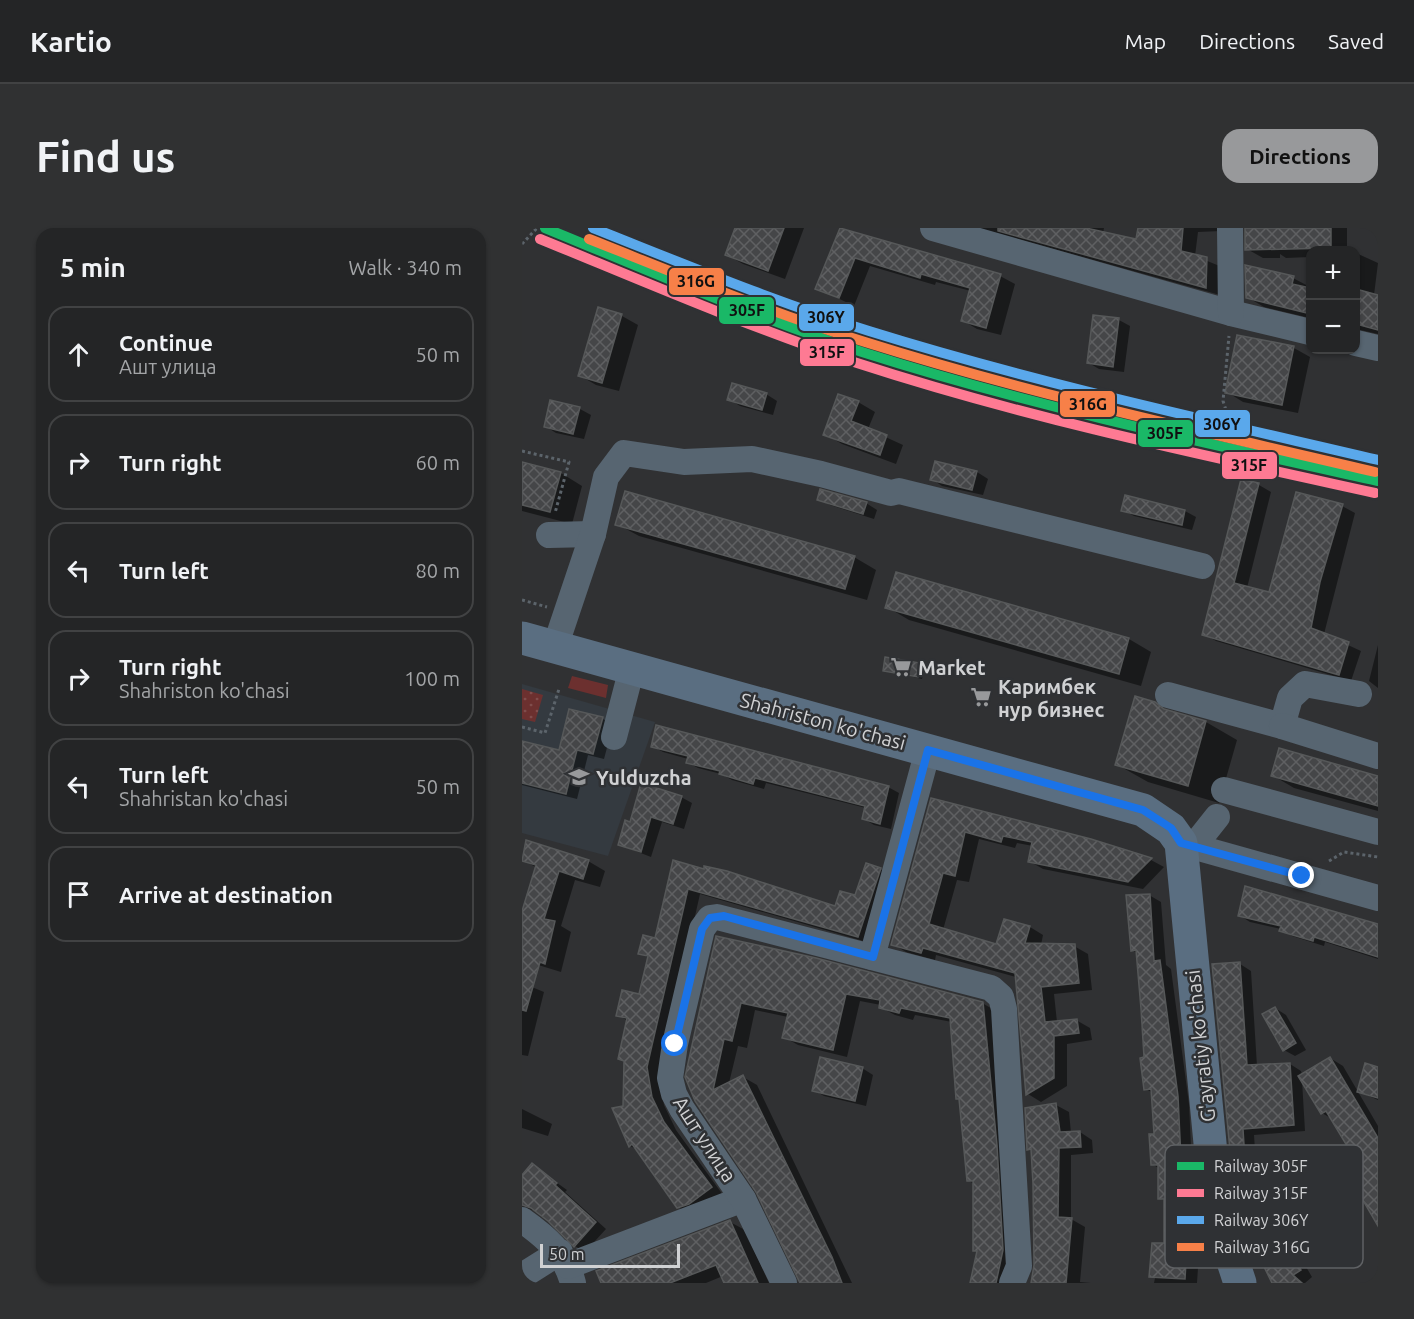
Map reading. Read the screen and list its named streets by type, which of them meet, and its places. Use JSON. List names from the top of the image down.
{
  "streets": {
    "main road": ["Shahriston ko'chasi", "G'ayratiy ko'chasi"],
    "street": ["Ашт улица"]
  },
  "crossings": [
    ["Shahriston ko'chasi", "G'ayratiy ko'chasi"]
  ],
  "places": {
    "supermarket": ["Market", "Каримбек нур бизнес"],
    "school or university": ["Yulduzcha"]
  },
  "lines": [
    "rail line 305F",
    "rail line 306Y",
    "rail line 315F",
    "rail line 316G"
  ],
  "legend": [
    "Railway 305F",
    "Railway 315F",
    "Railway 306Y",
    "Railway 316G"
  ],
  "scale_bar": "50 m",
  "page": {
    "header": "Kartio",
    "nav": ["Map", "Directions", "Saved"],
    "buttons": "Directions",
    "title": "Find us",
    "heading": ["5 min", "Walk · 340 m"],
    "map_buttons": ["+", "−"],
    "list": [
      ["Continue", "Ашт улица", "50 m"],
      ["Turn right", "60 m"],
      ["Turn left", "80 m"],
      ["Turn right", "Shahriston ko'chasi", "100 m"],
      ["Turn left", "Shahristan ko'chasi", "50 m"],
      "Arrive at destination"
    ],
    "scale": "50 m"
  }
}
